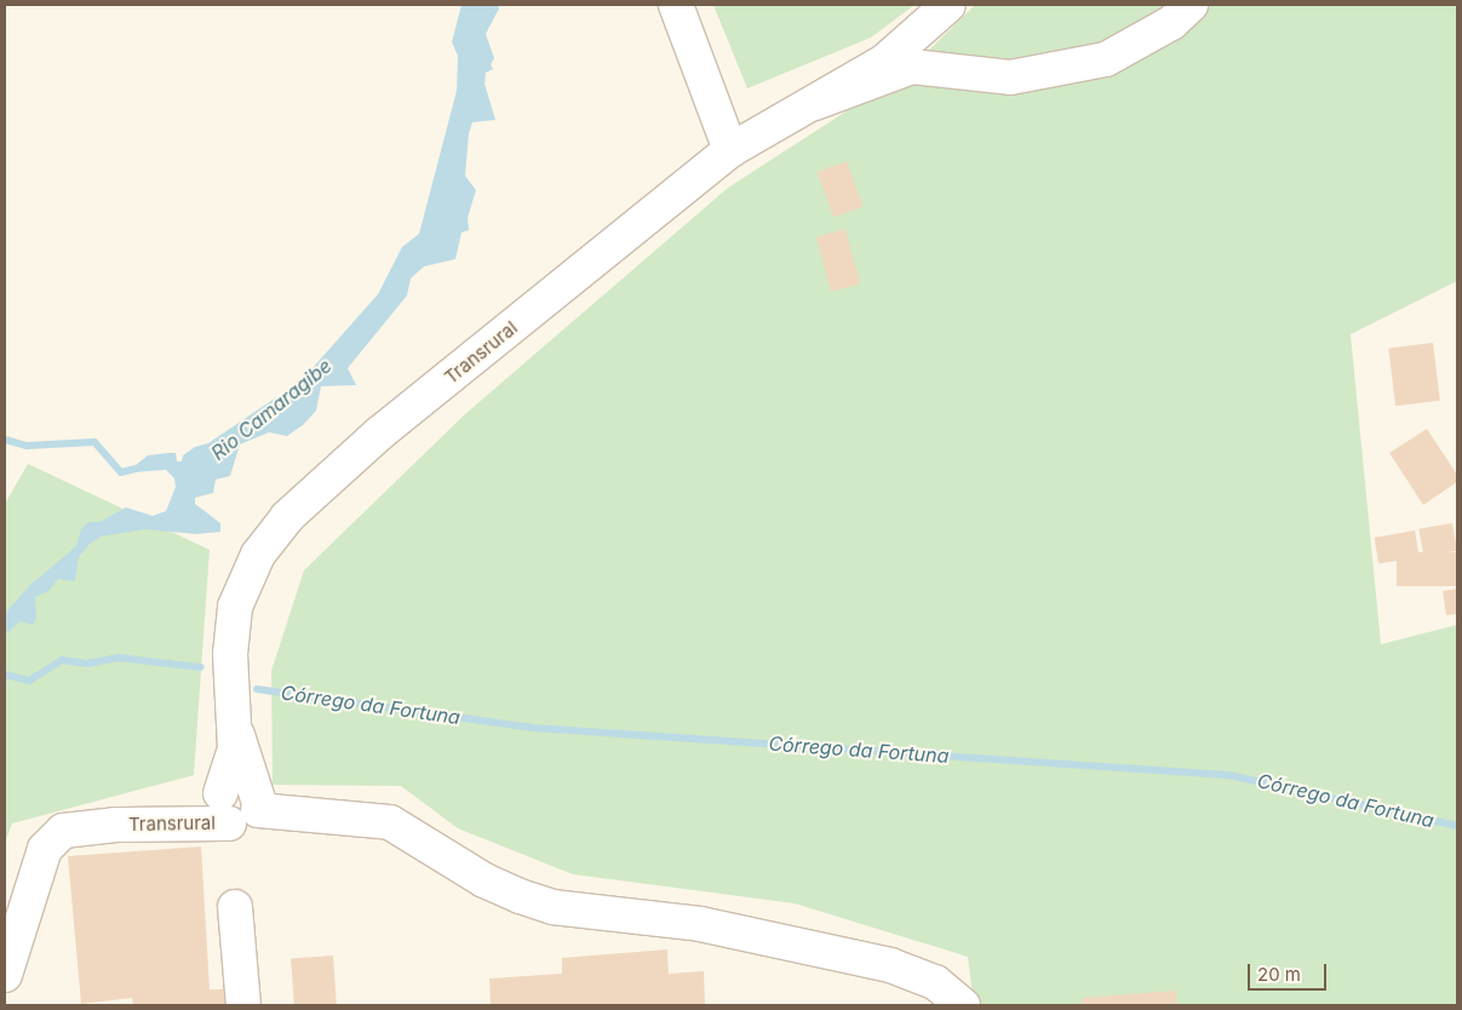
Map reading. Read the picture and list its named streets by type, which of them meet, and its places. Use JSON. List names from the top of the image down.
{
  "streets": {
    "lane": ["Transrural"]
  },
  "water": ["Rio Camaragibe", "Córrego da Fortuna"],
  "scale_bar": "20 m"
}
